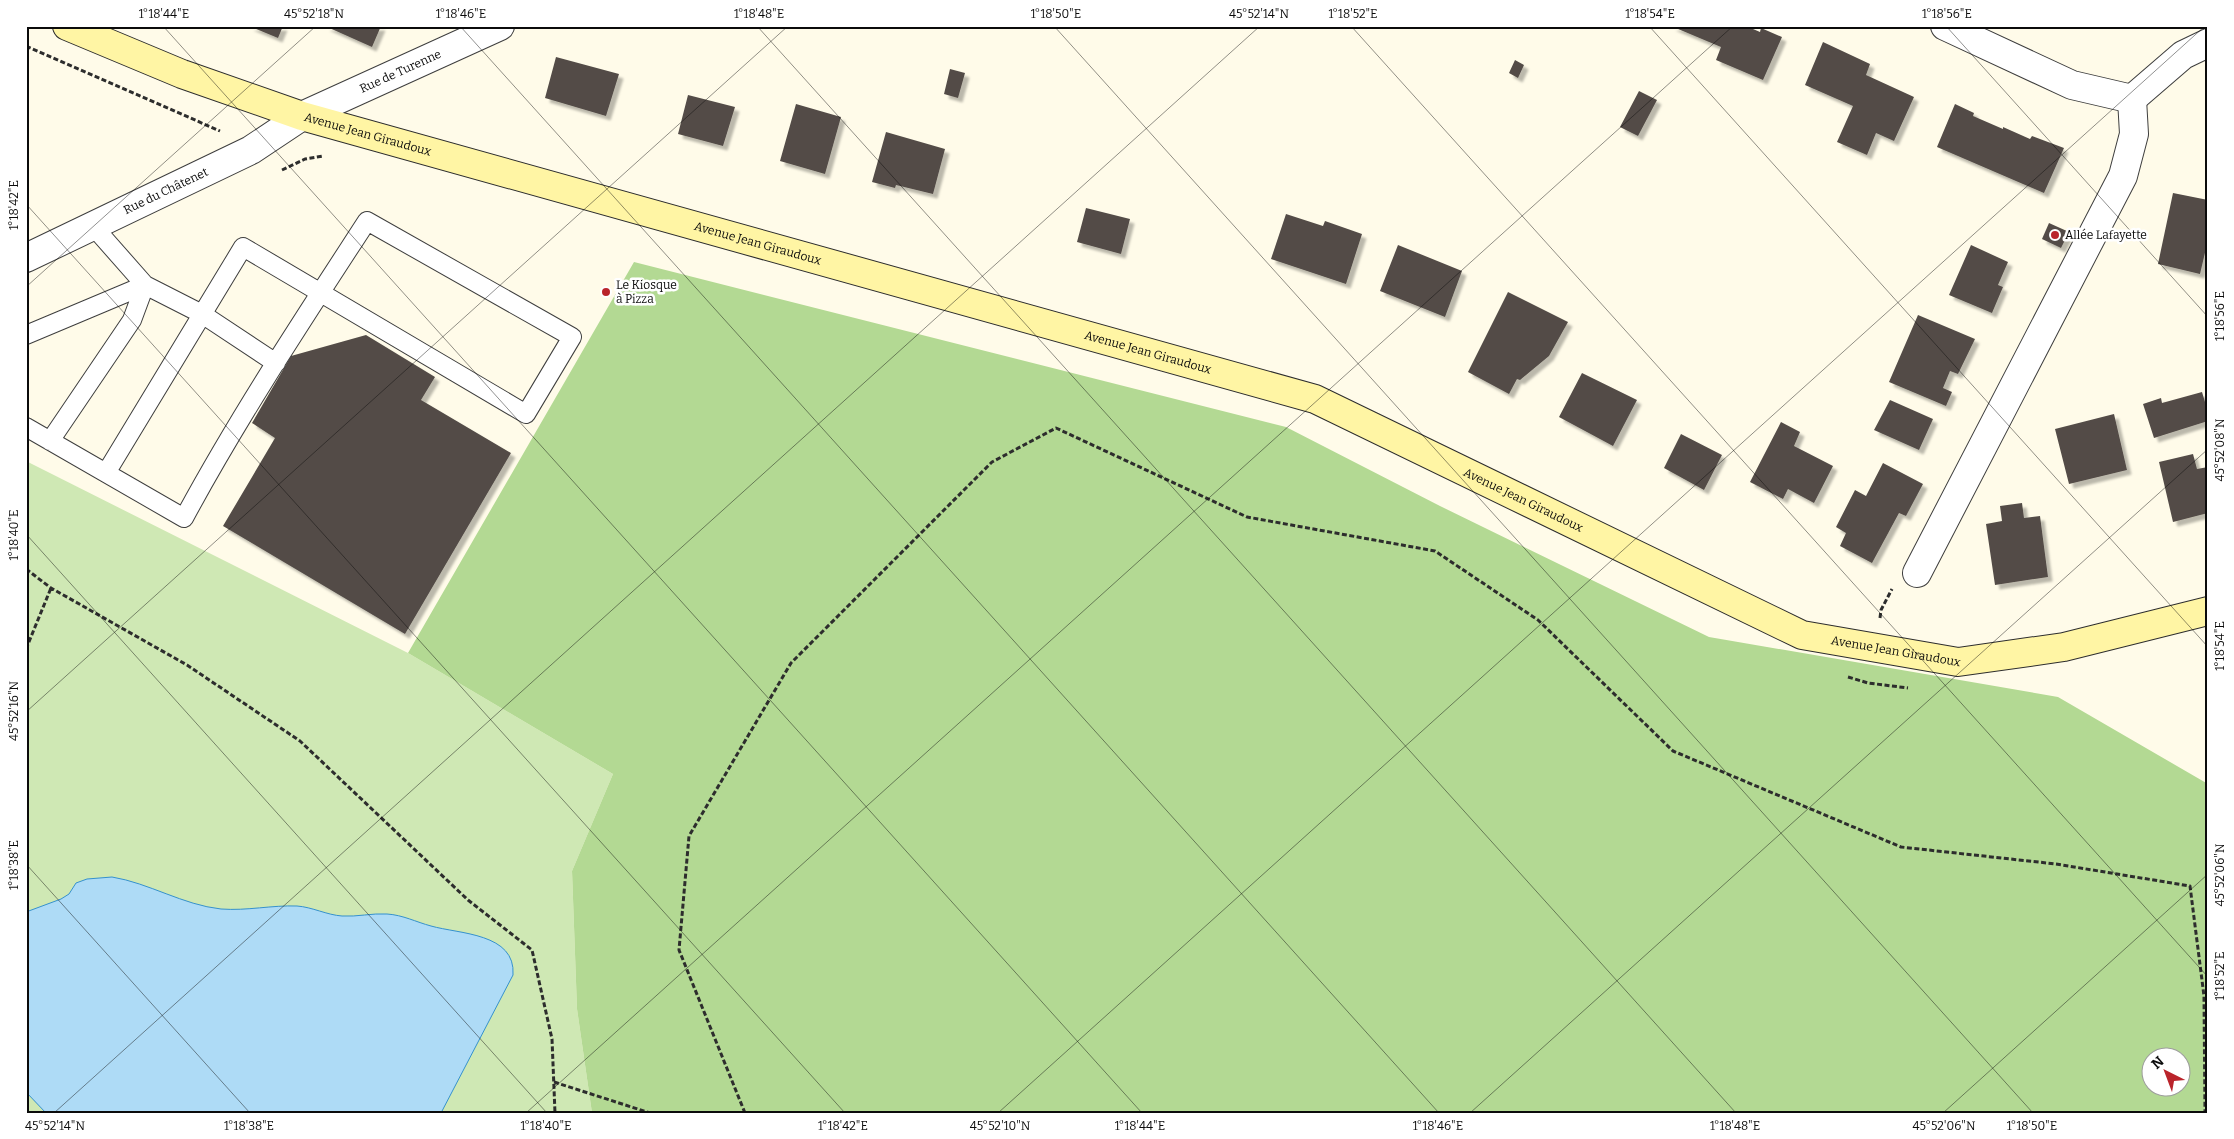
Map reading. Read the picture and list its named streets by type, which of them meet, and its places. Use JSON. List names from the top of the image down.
{
  "streets": {
    "street": ["Rue de Turenne", "Avenue Jean Giraudoux", "Rue du Châtenet"]
  },
  "crossings": [
    ["Rue de Turenne", "Avenue Jean Giraudoux"],
    ["Rue de Turenne", "Rue du Châtenet"],
    ["Avenue Jean Giraudoux", "Rue du Châtenet"]
  ],
  "places": ["Allée Lafayette", "Le Kiosque à Pizza"],
  "north": "top left",
  "coordinates": [
    "1°18'44\"E",
    "45°52'18\"N",
    "1°18'46\"E",
    "1°18'48\"E",
    "1°18'50\"E",
    "45°52'14\"N",
    "1°18'52\"E",
    "1°18'54\"E",
    "1°18'56\"E",
    "1°18'42\"E",
    "45°52'08\"N",
    "1°18'40\"E",
    "45°52'16\"N",
    "1°18'38\"E",
    "45°52'06\"N",
    "45°52'10\"N"
  ]
}
